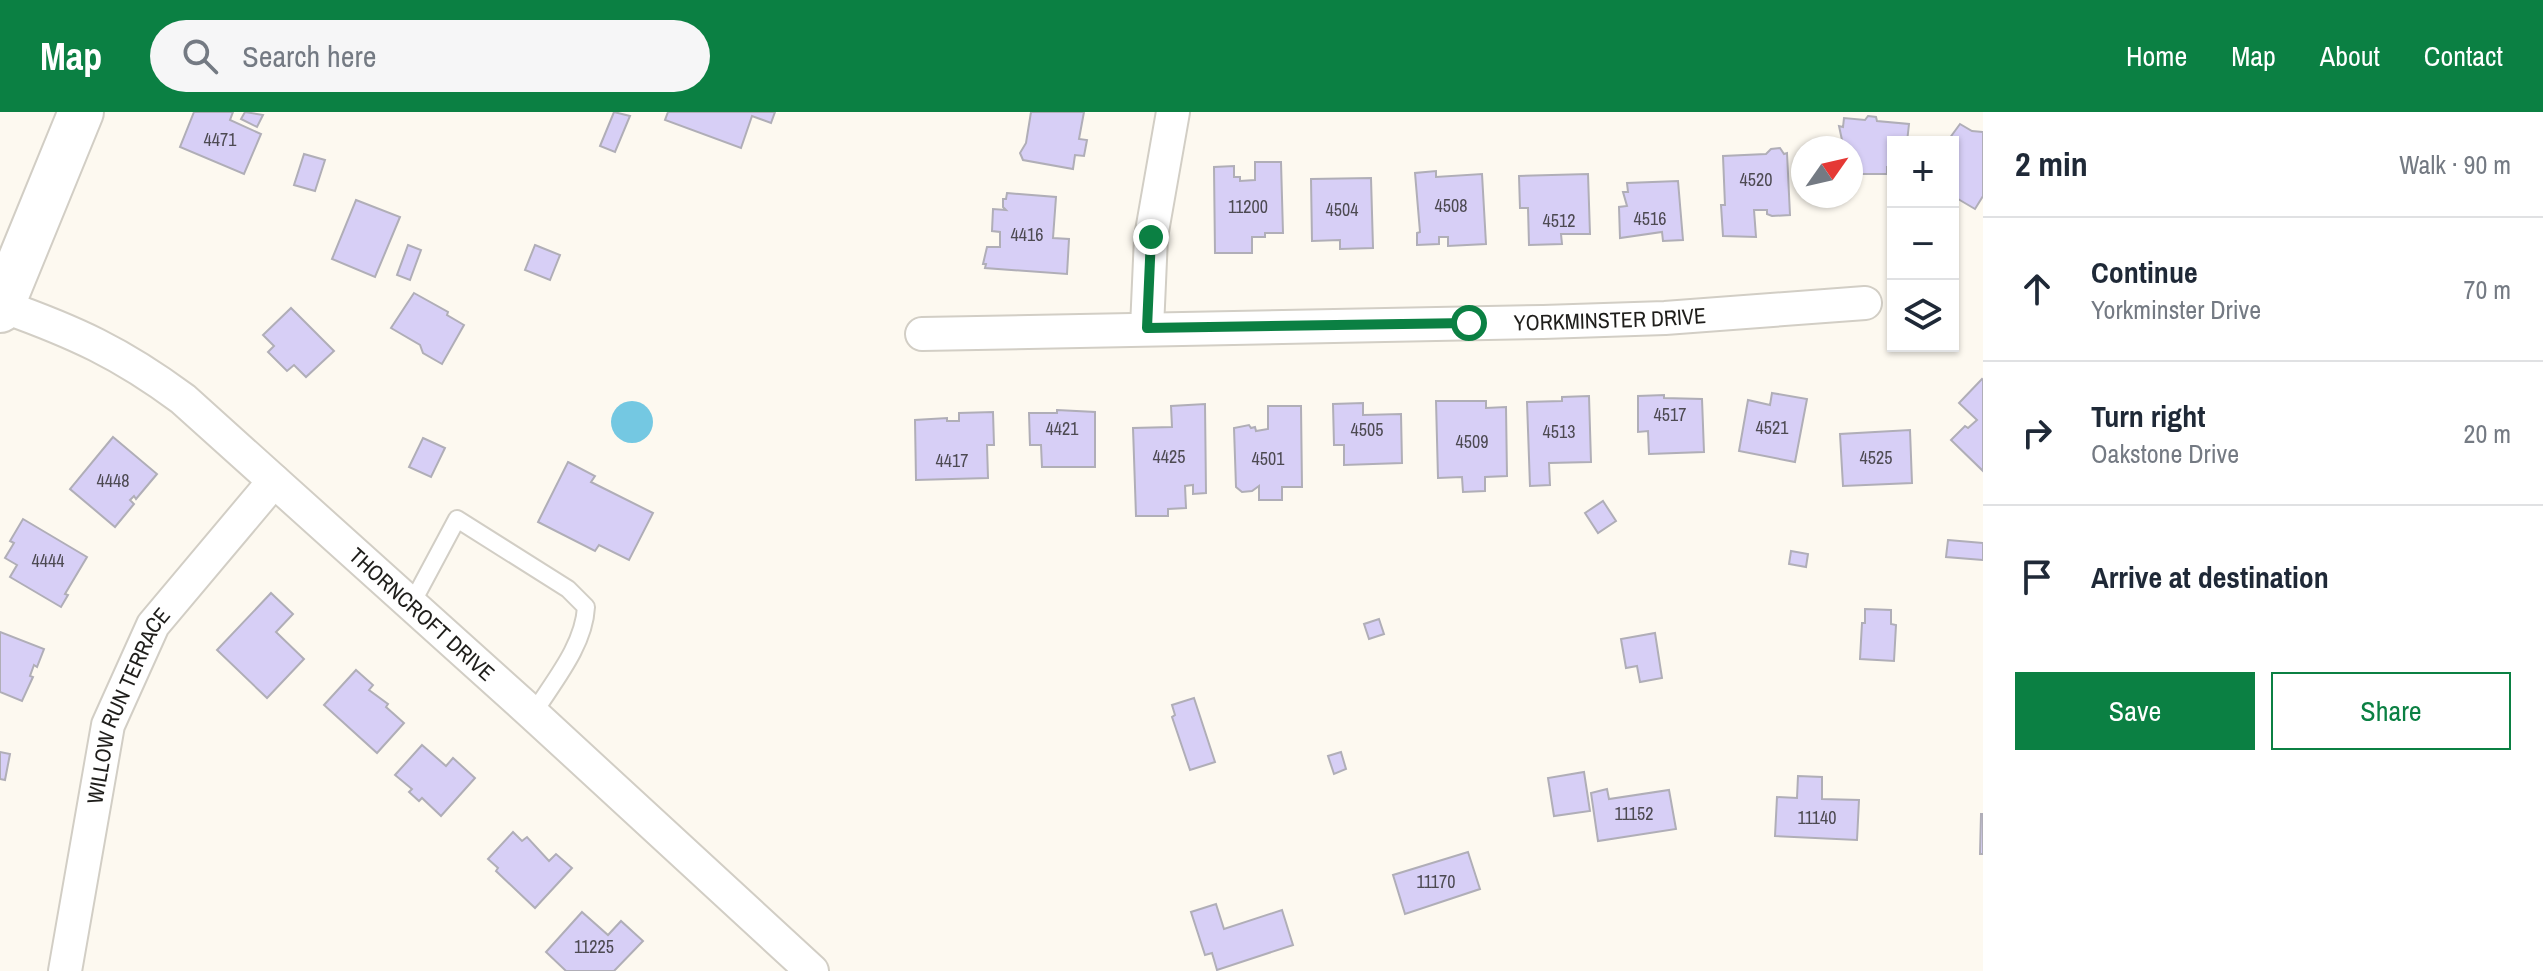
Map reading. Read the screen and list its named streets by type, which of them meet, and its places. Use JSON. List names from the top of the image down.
{
  "streets": {
    "street": ["YORKMINSTER DRIVE", "THORNCROFT DRIVE", "WILLOW RUN TERRACE"]
  },
  "crossings": [
    ["THORNCROFT DRIVE", "WILLOW RUN TERRACE"]
  ],
  "house_numbers": [
    "4471",
    "4520",
    "4508",
    "11200",
    "4504",
    "4516",
    "4512",
    "4416",
    "4517",
    "4521",
    "4421",
    "4505",
    "4513",
    "4509",
    "4425",
    "4525",
    "4501",
    "4417",
    "4448",
    "4444",
    "11152",
    "11140",
    "11170",
    "11225"
  ],
  "north": "top right",
  "page": {
    "header": "Map",
    "search": "Search here",
    "nav": [
      "Home",
      "Map",
      "About",
      "Contact"
    ],
    "heading": ["2 min", "Walk · 90 m"],
    "map_buttons": ["+", "−"],
    "list": [
      ["Continue", "Yorkminster Drive", "70 m"],
      ["Turn right", "Oakstone Drive", "20 m"],
      "Arrive at destination"
    ],
    "buttons": ["Save", "Share"]
  }
}
